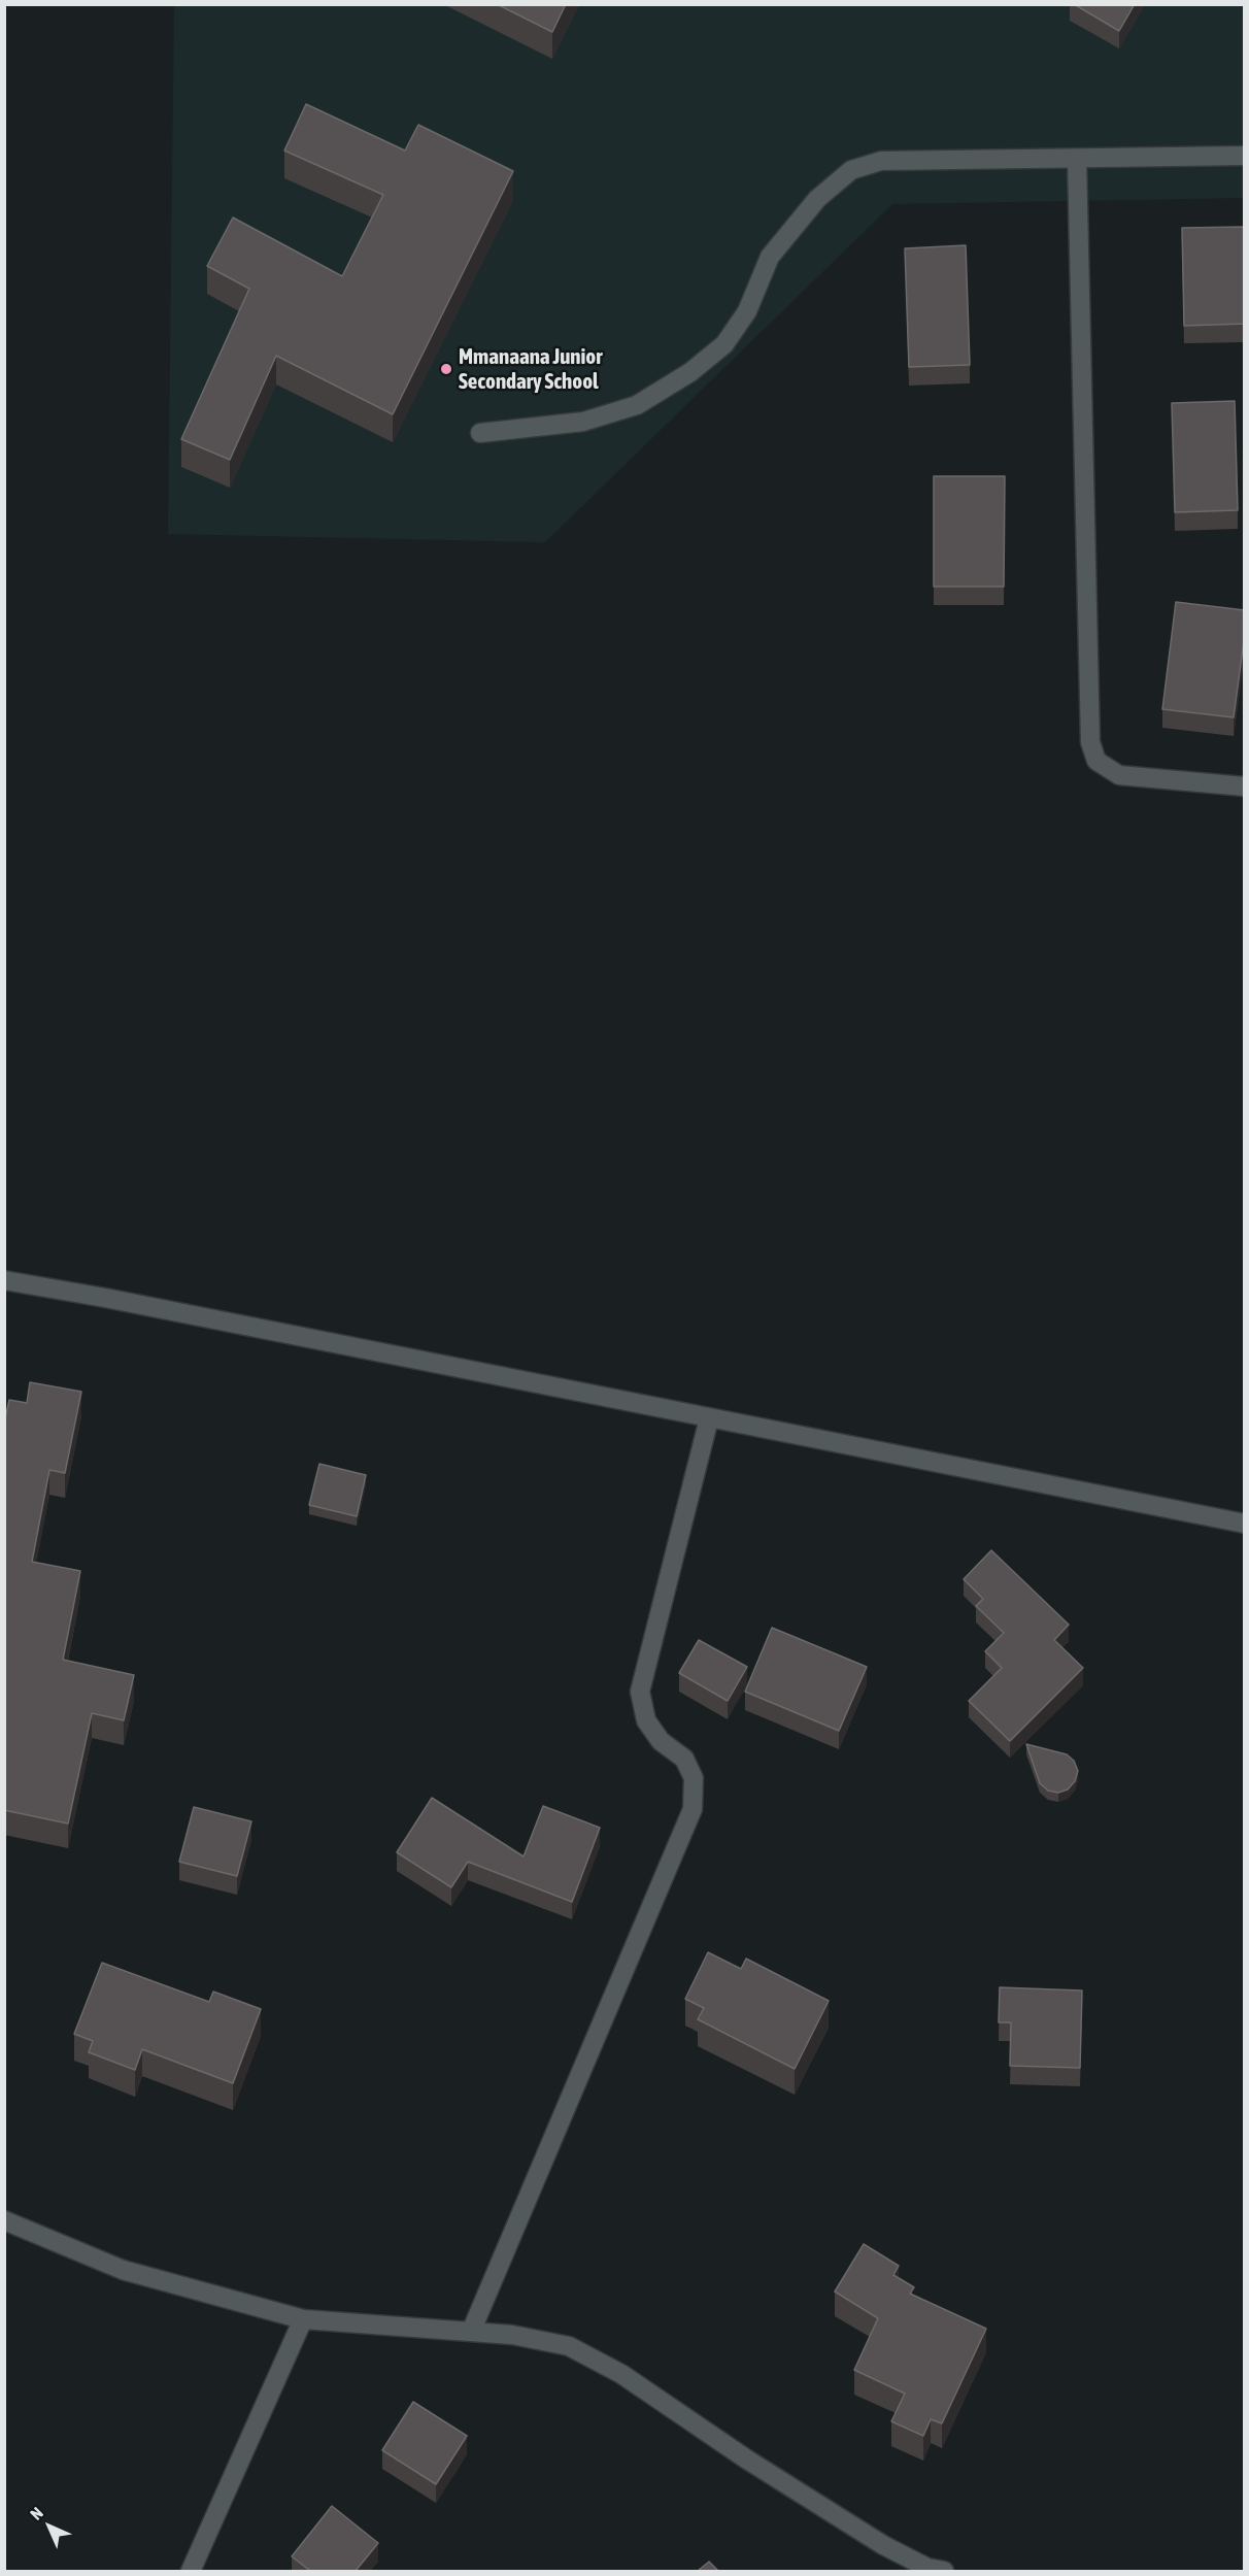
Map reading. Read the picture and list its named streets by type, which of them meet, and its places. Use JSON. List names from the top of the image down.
{
  "places": ["Mmanaana Junior Secondary School"],
  "north": "top left"
}
